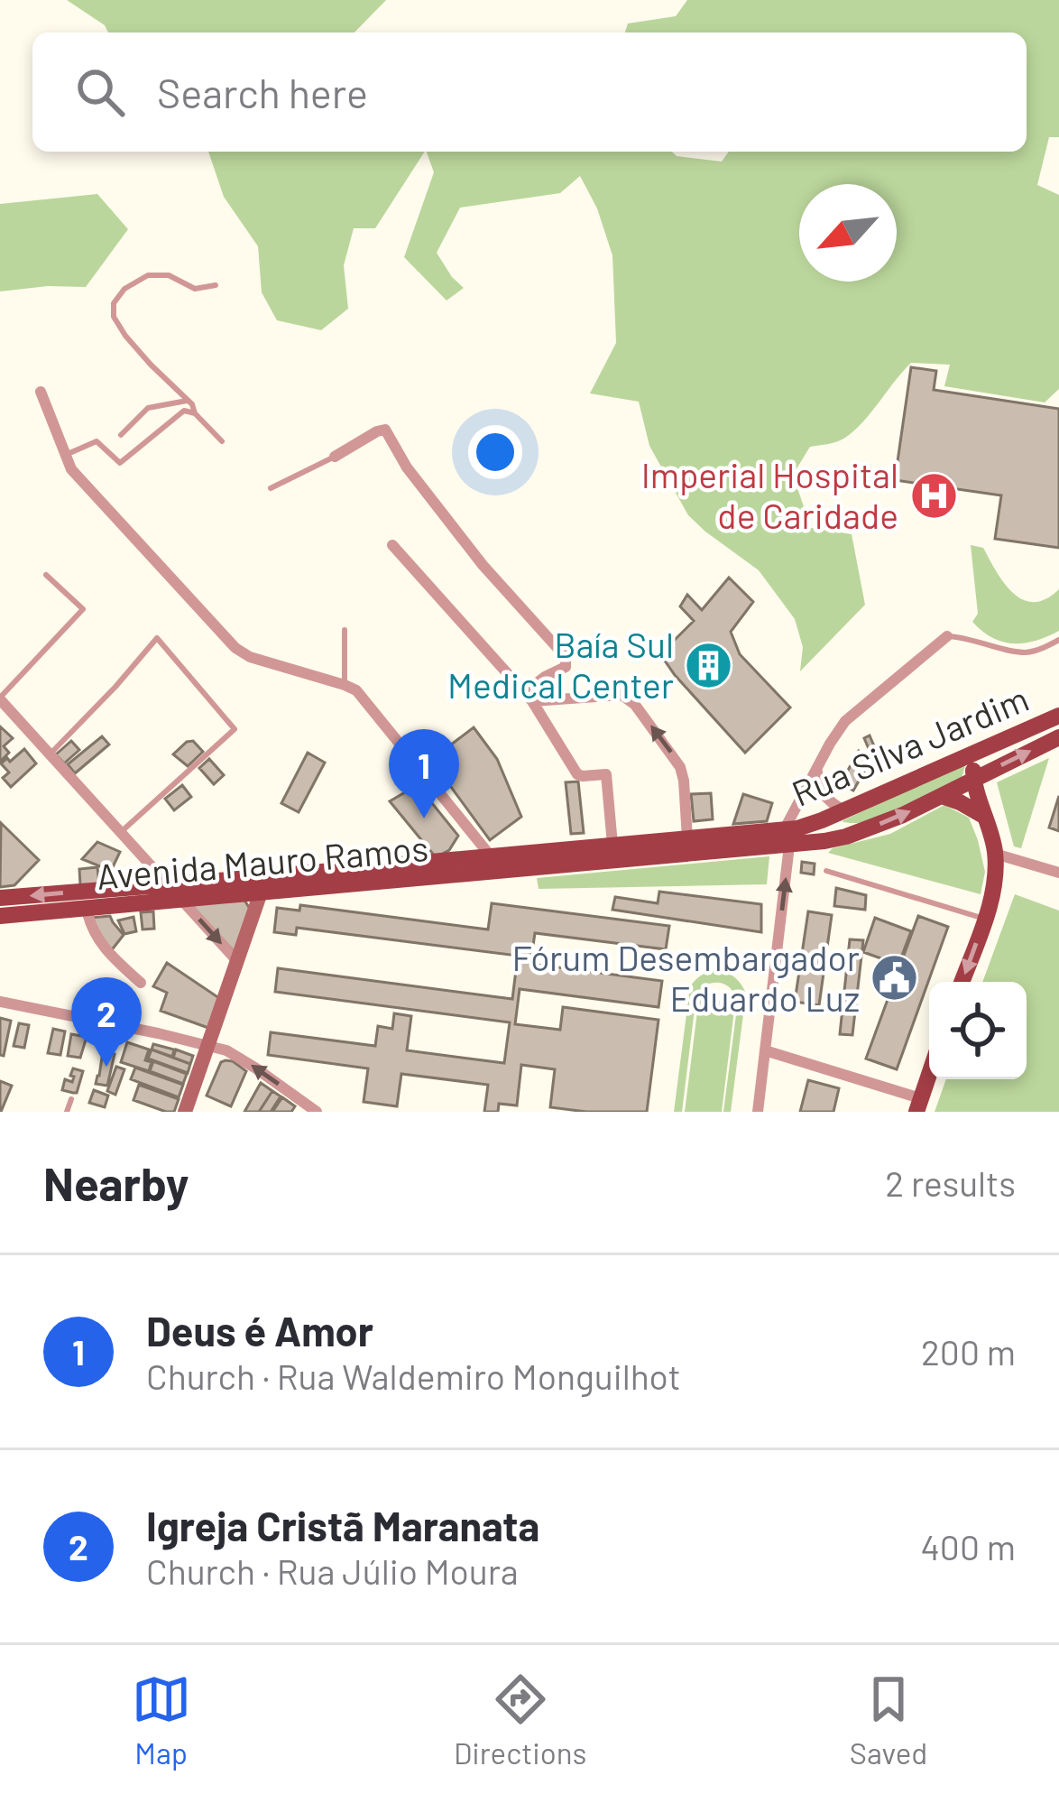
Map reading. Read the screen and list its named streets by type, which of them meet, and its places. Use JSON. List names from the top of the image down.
{
  "streets": {
    "main road": ["Rua Silva Jardim", "Avenida Mauro Ramos"]
  },
  "crossings": [
    ["Rua Silva Jardim", "Avenida Mauro Ramos"]
  ],
  "places": {
    "hospital": ["Imperial Hospital de Caridade"],
    "building": ["Baía Sul Medical Center"],
    "public building": ["Fórum Desembargador Eduardo Luz"]
  },
  "north": "bottom left",
  "page": {
    "search": "Search here",
    "pins": ["1", "2"],
    "heading": ["Nearby", "2 results"],
    "list": [
      {
        "mark": "1",
        "name": "Deus é Amor",
        "note": "Church · Rua Waldemiro Monguilhot",
        "value": "200 m"
      },
      {
        "mark": "2",
        "name": "Igreja Cristã Maranata",
        "note": "Church · Rua Júlio Moura",
        "value": "400 m"
      }
    ],
    "nav": ["Map", "Directions", "Saved"]
  }
}
